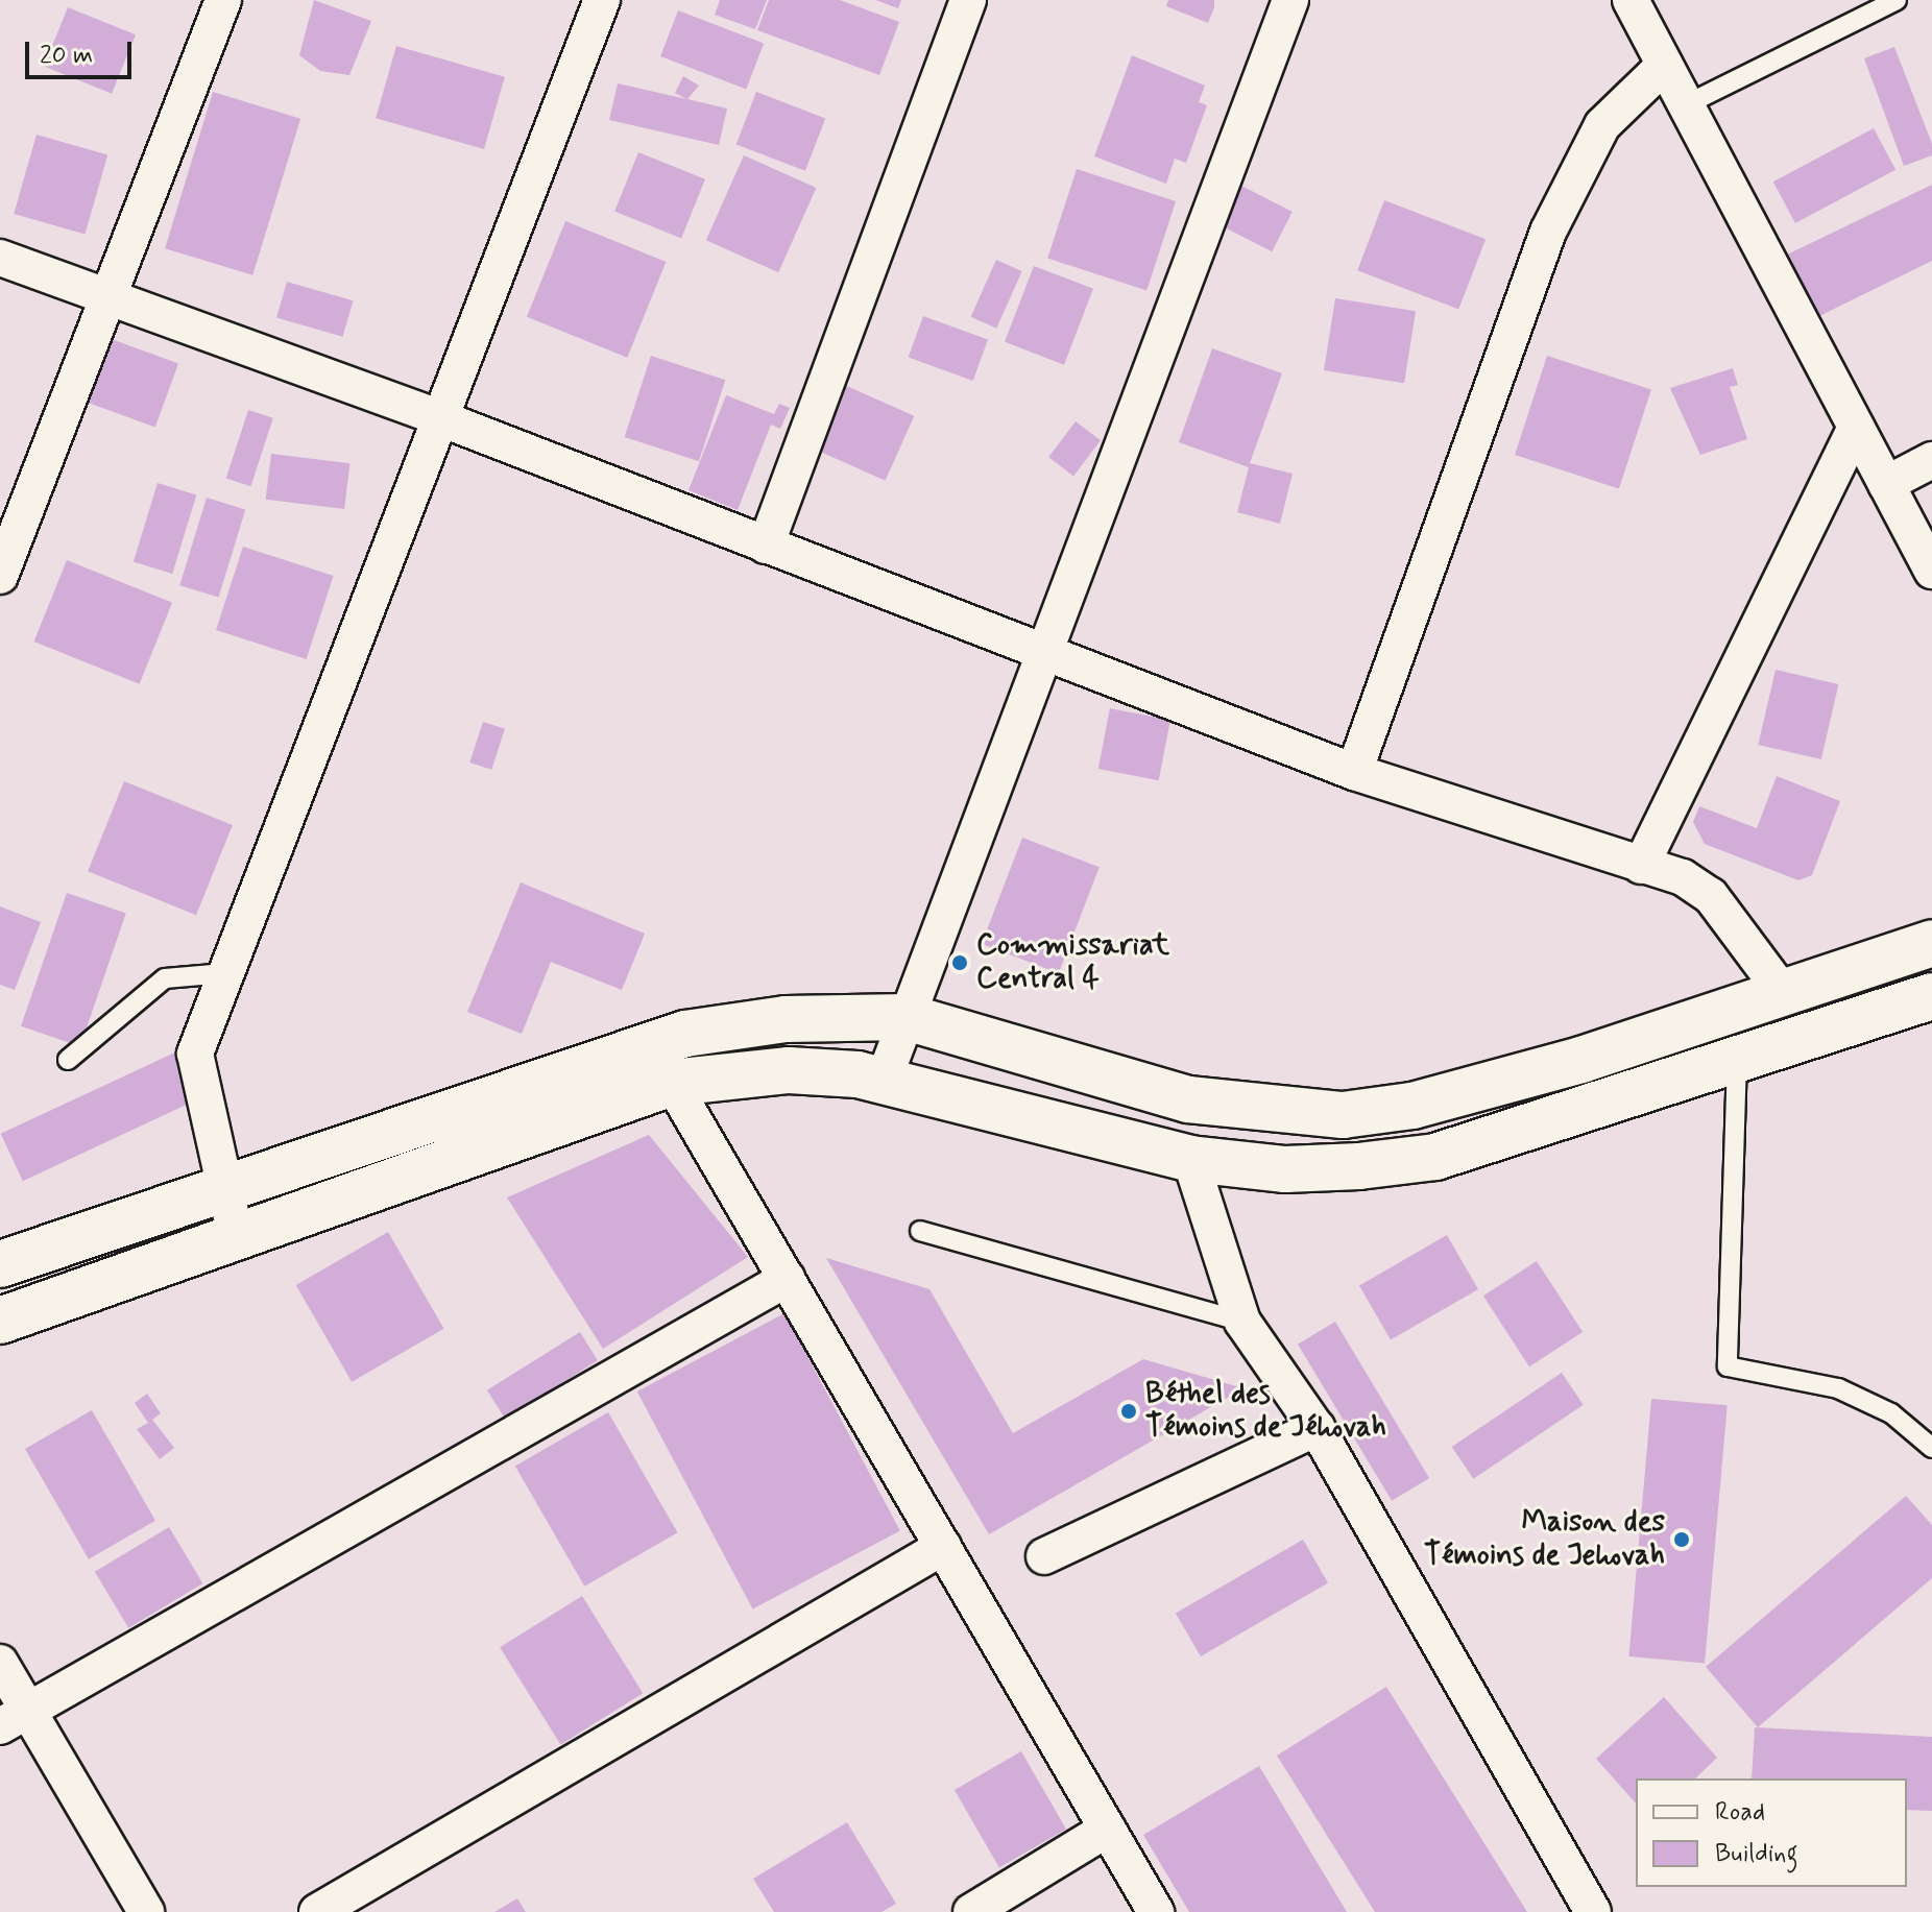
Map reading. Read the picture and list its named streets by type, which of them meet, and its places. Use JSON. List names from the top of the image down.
{
  "places": ["Commissariat Central 4", "Béthel des Témoins de Jéhovah", "Maison des Témoins de Jehovah"],
  "legend": ["Road", "Building"],
  "scale_bar": "20 m"
}
